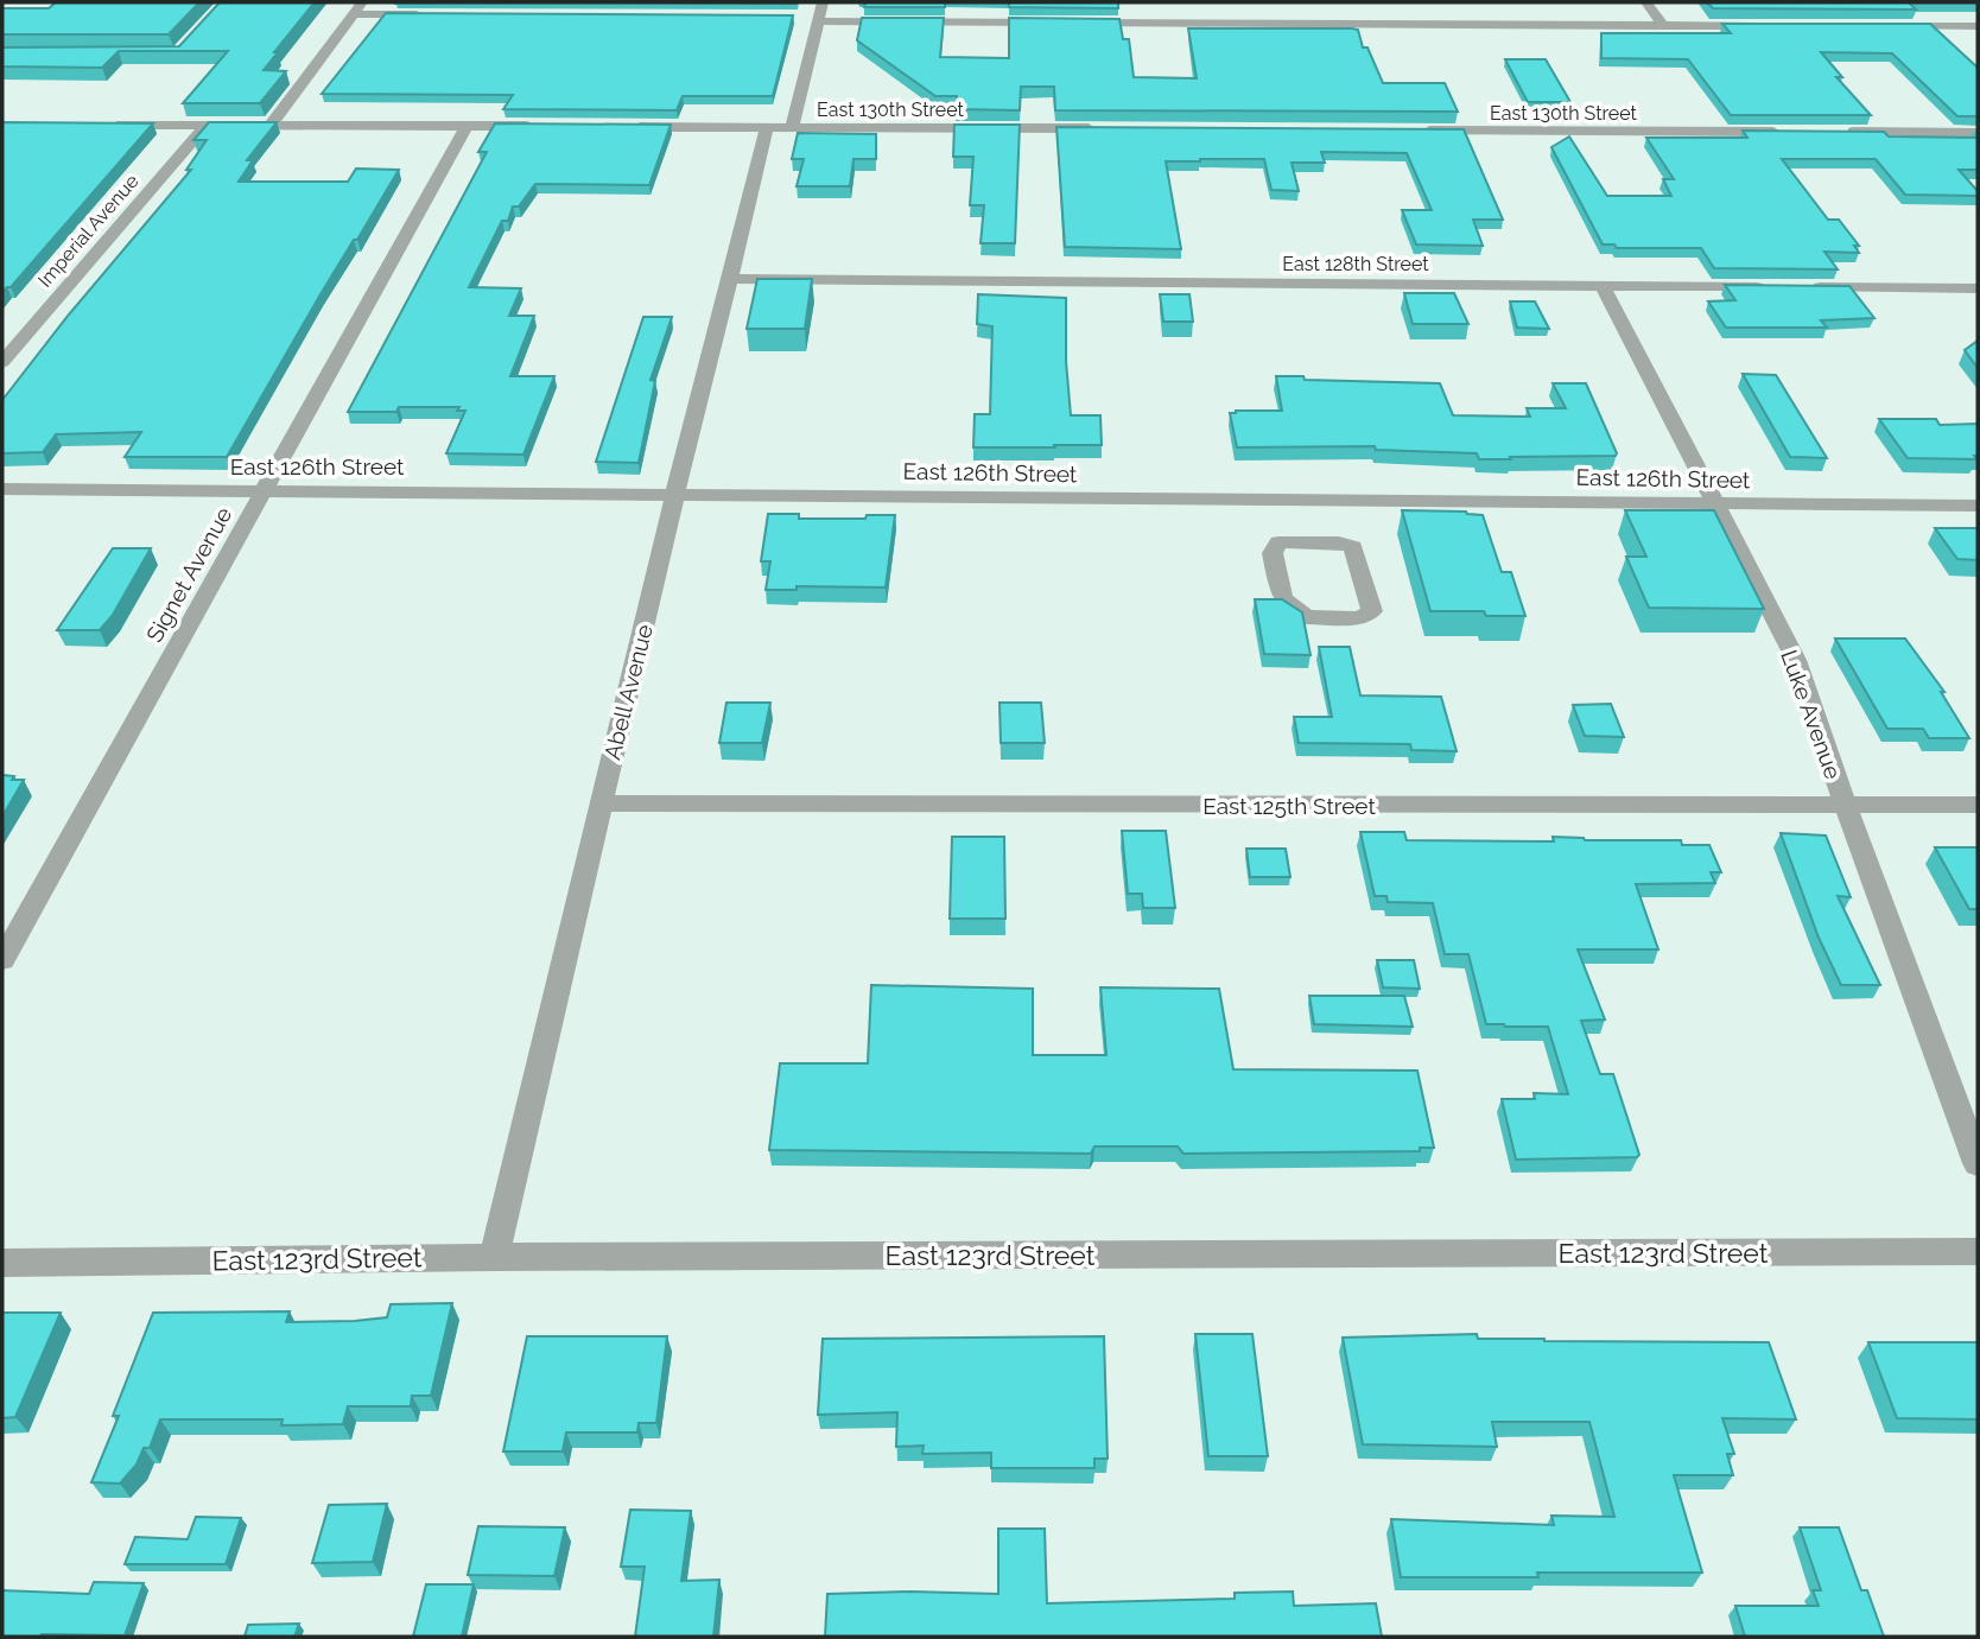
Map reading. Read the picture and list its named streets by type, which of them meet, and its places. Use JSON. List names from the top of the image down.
{
  "streets": {
    "street": [
      "East 130th Street",
      "Imperial Avenue",
      "East 128th Street",
      "East 126th Street",
      "Signet Avenue",
      "Abell Avenue",
      "Luke Avenue",
      "East 125th Street",
      "East 123rd Street"
    ]
  },
  "crossings": [
    ["East 130th Street", "Abell Avenue"],
    ["East 128th Street", "Abell Avenue"],
    ["East 128th Street", "Luke Avenue"],
    ["East 126th Street", "Signet Avenue"],
    ["East 126th Street", "Abell Avenue"],
    ["East 126th Street", "Luke Avenue"],
    ["Abell Avenue", "East 125th Street"],
    ["Abell Avenue", "East 123rd Street"],
    ["Luke Avenue", "East 125th Street"]
  ]
}
